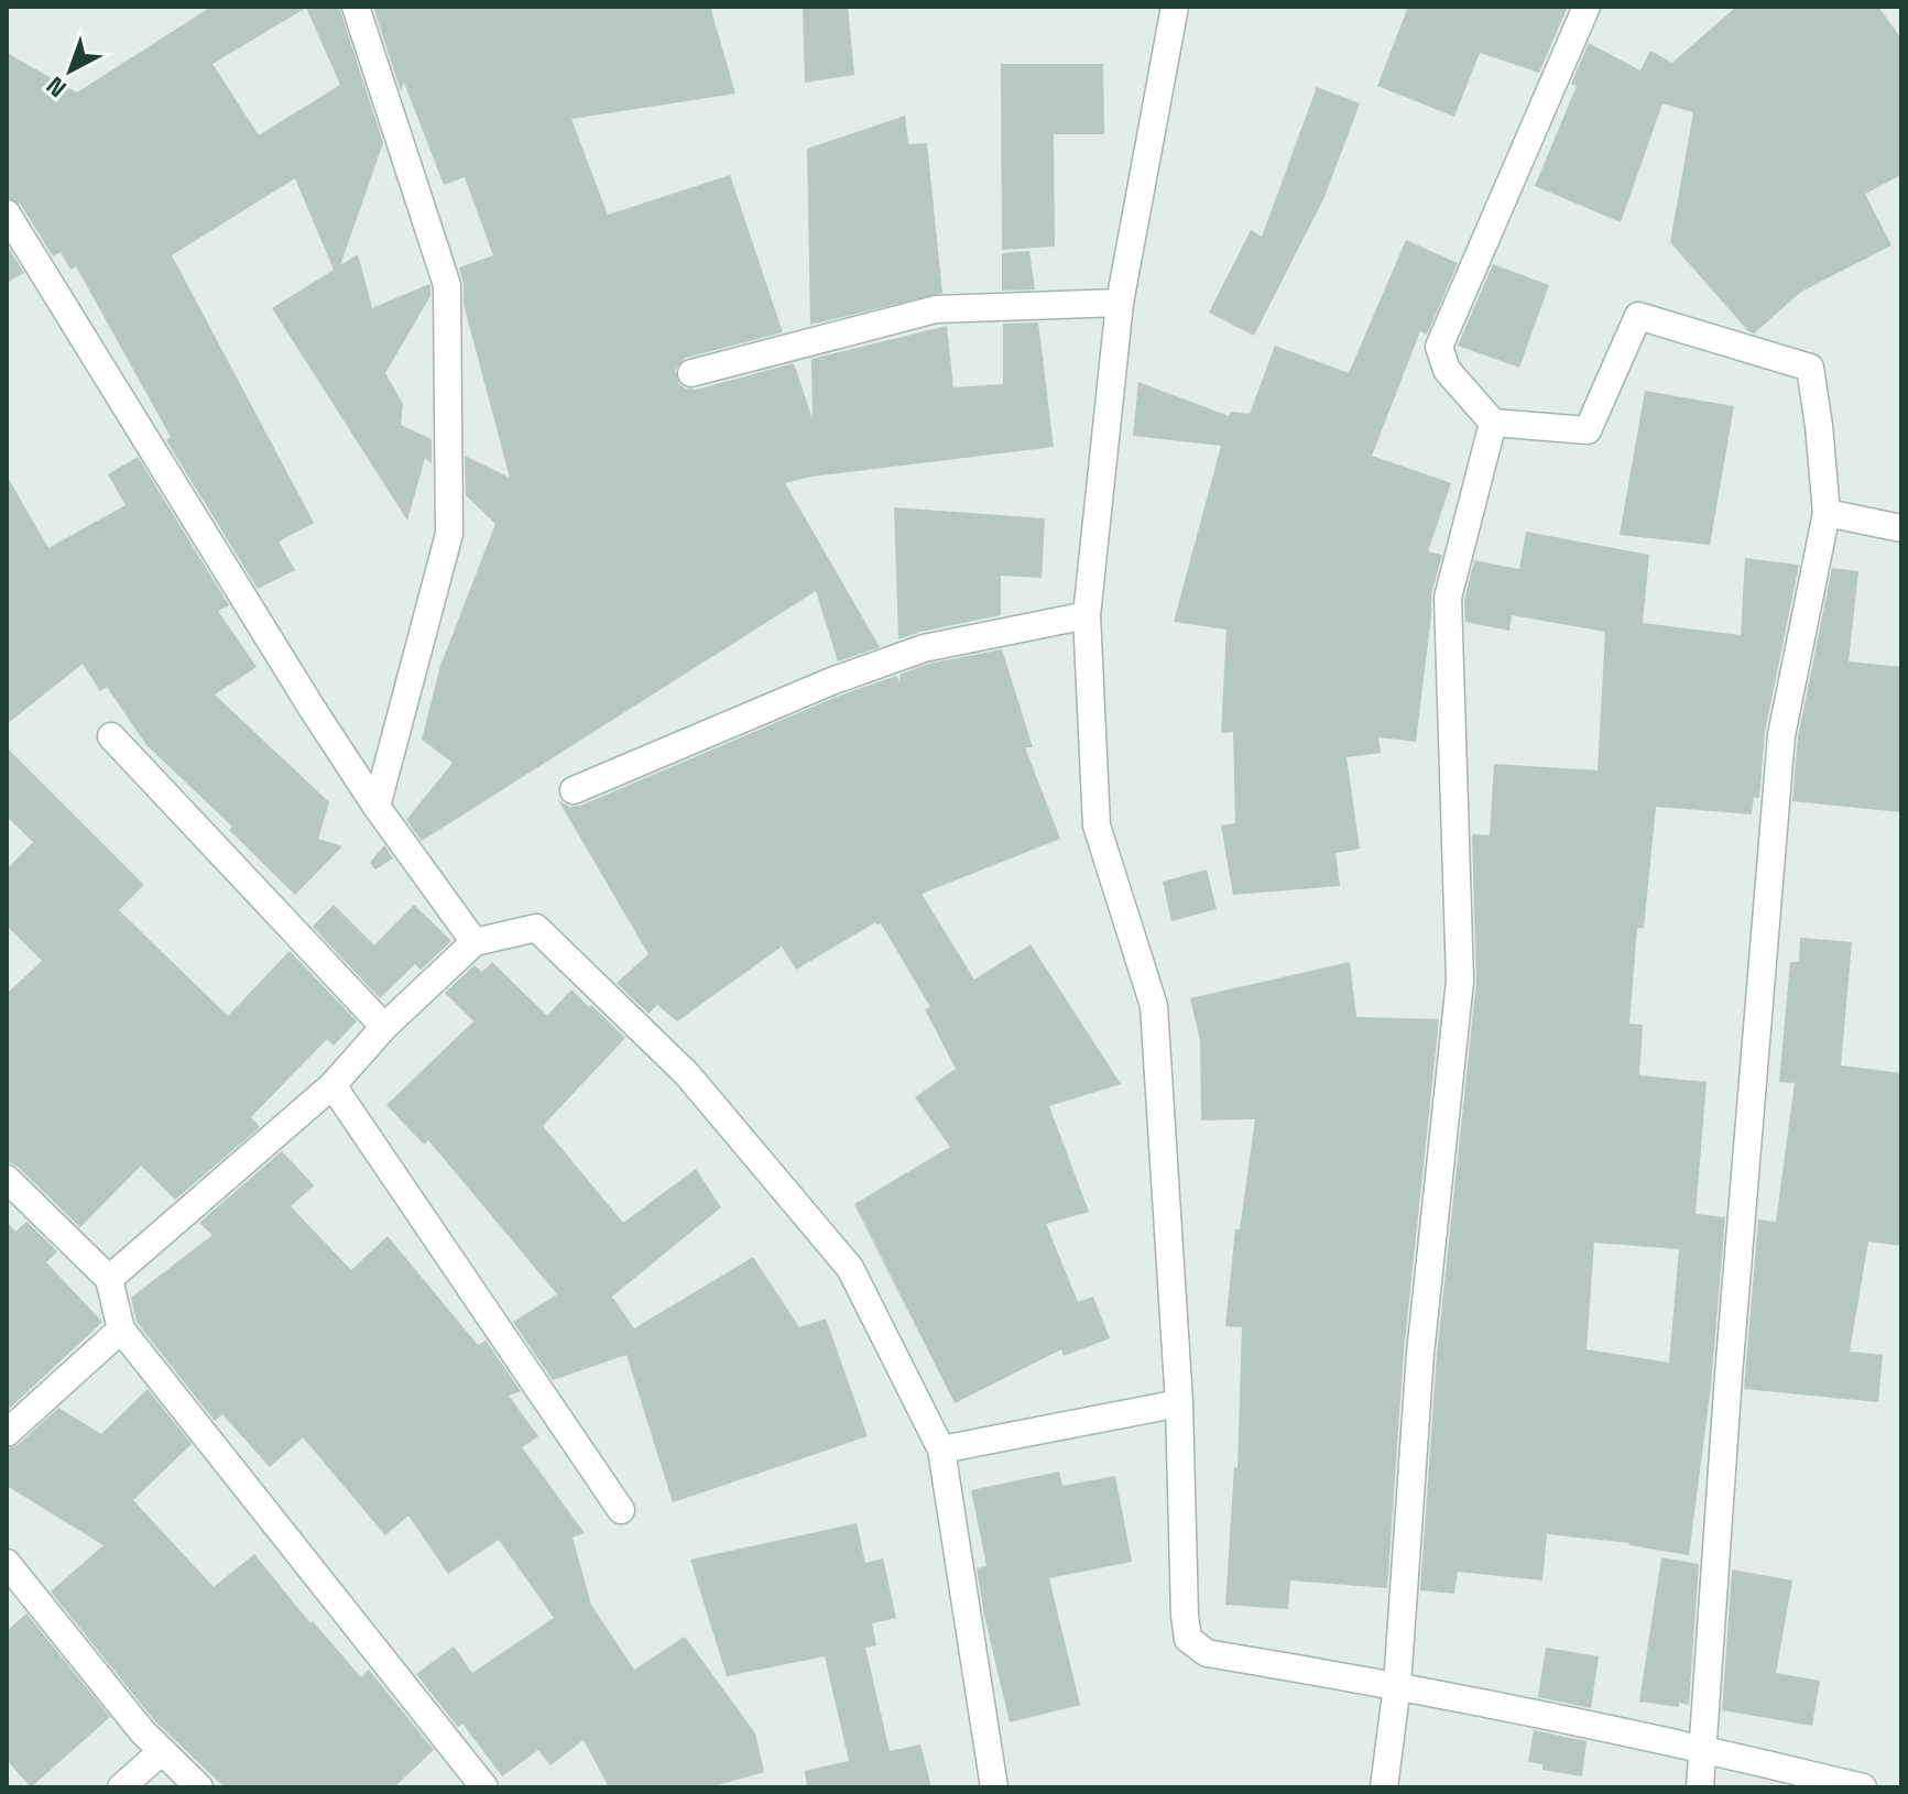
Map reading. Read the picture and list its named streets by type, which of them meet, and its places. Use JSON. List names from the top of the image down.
{
  "north": "bottom left"
}
